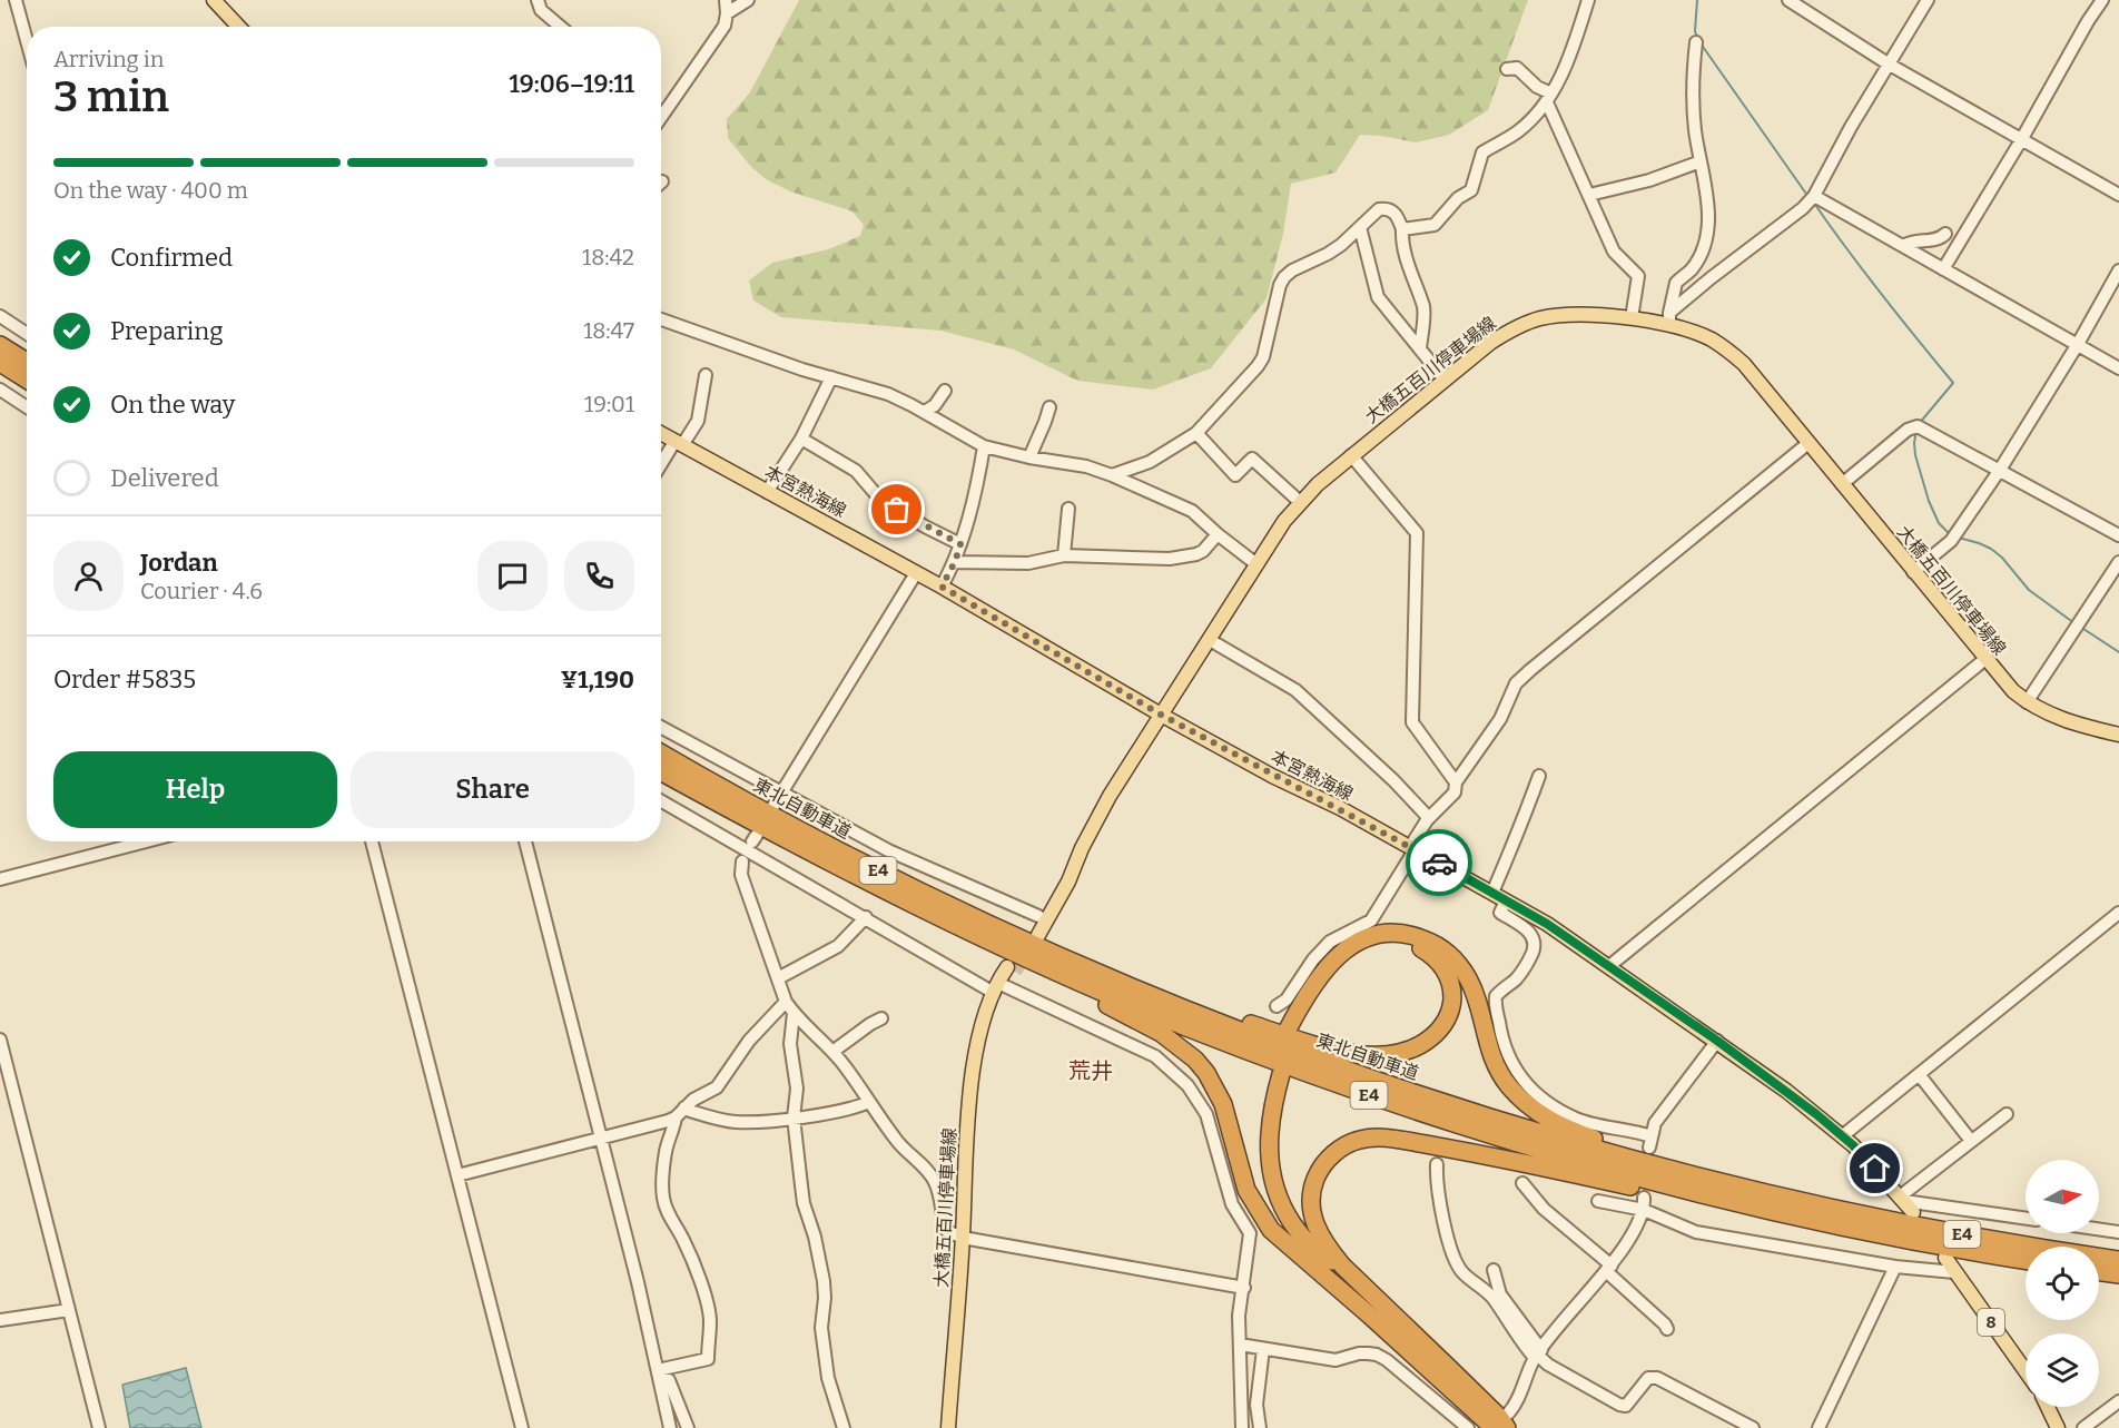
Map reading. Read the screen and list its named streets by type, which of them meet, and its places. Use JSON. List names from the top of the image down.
{
  "streets": {
    "highway": ["東北自動車道", "E4"],
    "main road": ["大橋五百川停車場線", "本宮熱海線", "8"]
  },
  "crossings": [
    ["大橋五百川停車場線", "本宮熱海線"]
  ],
  "districts": ["荒井"],
  "north": "right",
  "page": {
    "heading": ["3 min", "Arriving in", "19:06–19:11"],
    "panel": [
      "Jordan",
      "Courier · 4.6",
      "Order #5835",
      "¥1,190"
    ],
    "bar": "On the way · 400 m",
    "list": [
      ["Confirmed", "18:42"],
      ["Preparing", "18:47"],
      ["On the way", "19:01"],
      "Delivered"
    ],
    "buttons": ["Help", "Share"]
  }
}
